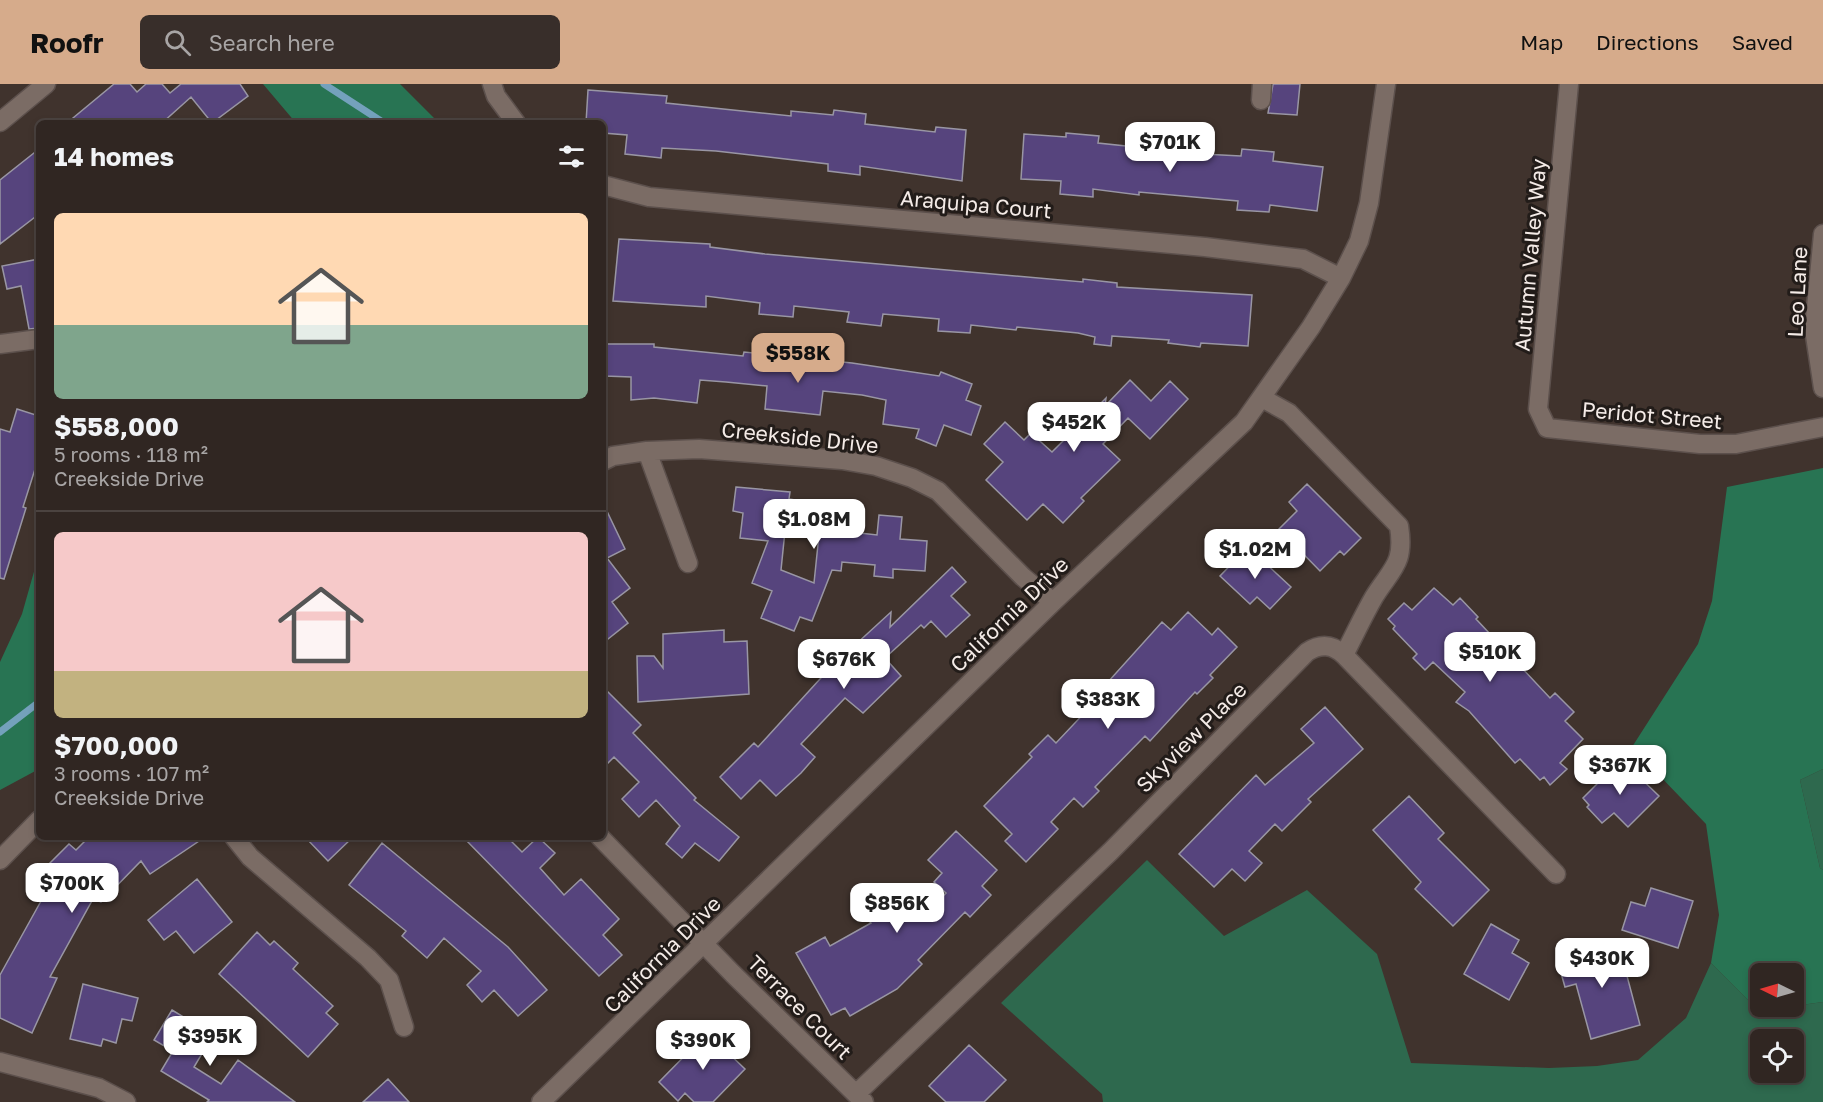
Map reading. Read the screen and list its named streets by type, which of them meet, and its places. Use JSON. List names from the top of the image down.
{
  "streets": {
    "street": [
      "Araquipa Court",
      "Autumn Valley Way",
      "Leo Lane",
      "Peridot Street",
      "Creekside Drive",
      "California Drive",
      "Skyview Place",
      "Terrace Court"
    ]
  },
  "crossings": [
    ["Araquipa Court", "California Drive"],
    ["Autumn Valley Way", "Peridot Street"],
    ["Creekside Drive", "California Drive"],
    ["California Drive", "Terrace Court"],
    ["Skyview Place", "Terrace Court"]
  ],
  "north": "left",
  "page": {
    "header": "Roofr",
    "search": "Search here",
    "nav": ["Map", "Directions", "Saved"],
    "heading": "14 homes",
    "price": [
      "$701K",
      "$558K",
      "$452K",
      "$1.08M",
      "$1.02M",
      "$510K",
      "$676K",
      "$383K",
      "$367K",
      "$700K",
      "$856K",
      "$430K",
      "$395K",
      "$390K"
    ],
    "list": [
      {
        "name": "$558,000",
        "note": "5 rooms · 118 m² · Creekside Drive"
      },
      {
        "name": "$700,000",
        "note": "3 rooms · 107 m² · Creekside Drive"
      }
    ]
  }
}
